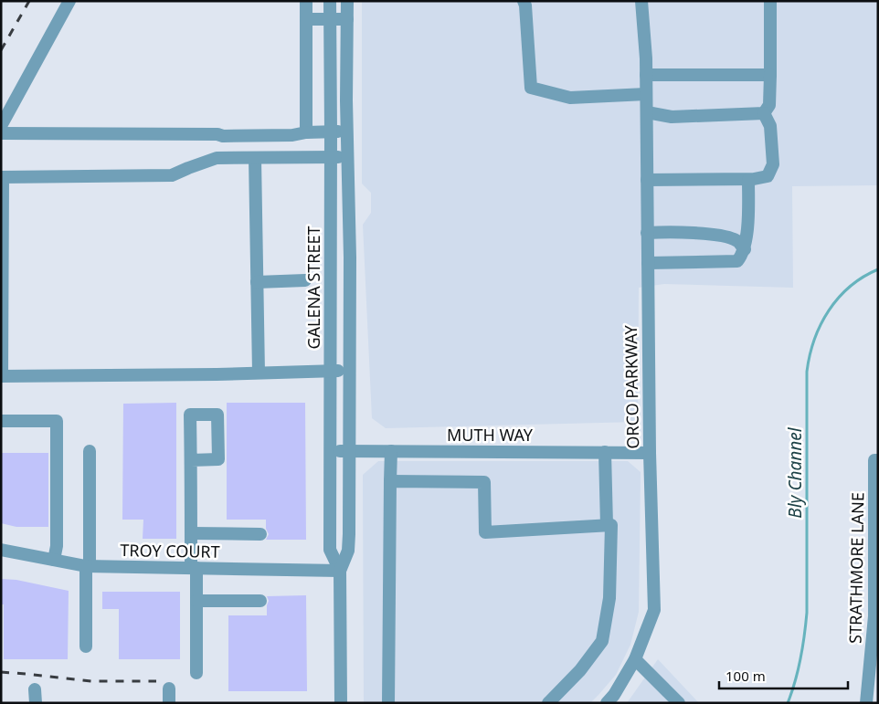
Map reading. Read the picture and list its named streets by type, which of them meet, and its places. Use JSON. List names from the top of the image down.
{
  "streets": {
    "street": [
      "GALENA STREET",
      "ORCO PARKWAY",
      "MUTH WAY",
      "TROY COURT",
      "STRATHMORE LANE"
    ]
  },
  "crossings": [
    ["GALENA STREET", "MUTH WAY"],
    ["GALENA STREET", "TROY COURT"],
    ["ORCO PARKWAY", "MUTH WAY"]
  ],
  "water": ["Bly Channel"],
  "scale_bar": "100 m"
}
